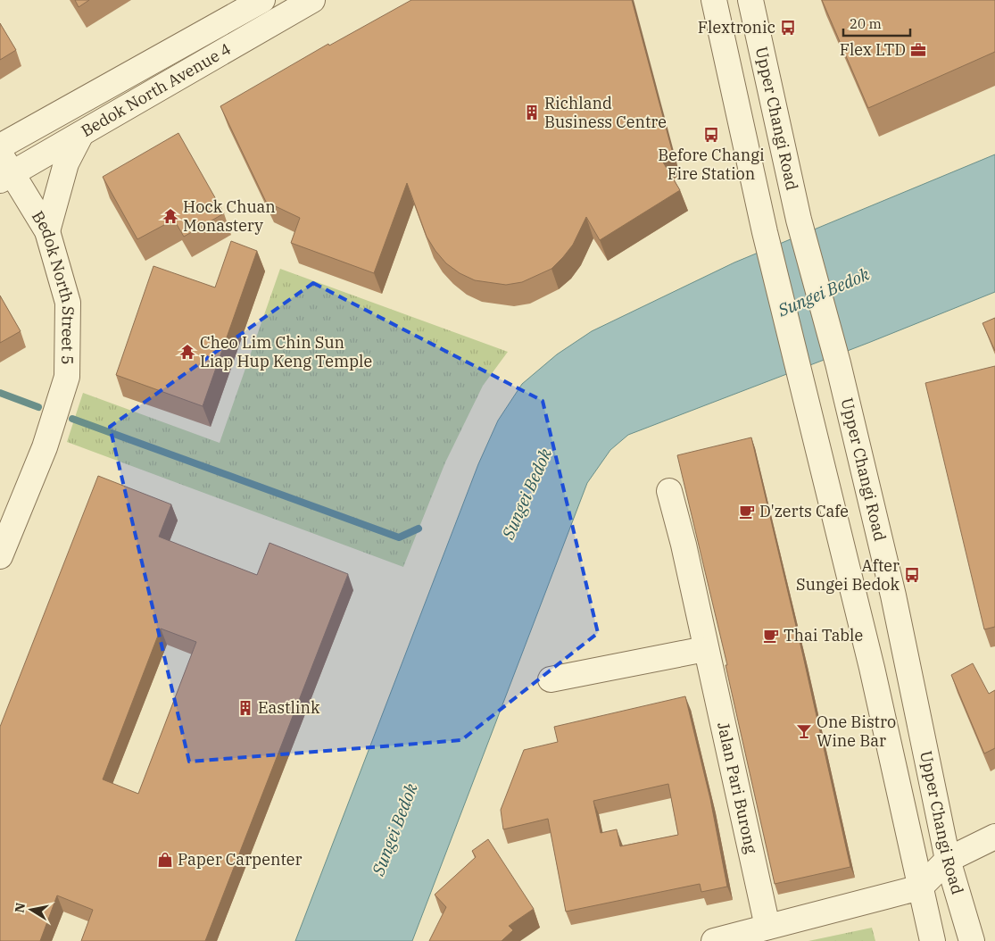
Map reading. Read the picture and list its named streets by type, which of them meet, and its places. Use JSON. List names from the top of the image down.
{
  "streets": {
    "street": [
      "Bedok North Avenue 4",
      "Upper Changi Road",
      "Bedok North Street 5",
      "Jalan Pari Burong"
    ]
  },
  "crossings": [
    ["Bedok North Avenue 4", "Bedok North Street 5"]
  ],
  "water": ["Sungei Bedok"],
  "places": {
    "bus stop": ["Flextronic", "Before Changi Fire Station", "After Sungei Bedok"],
    "office": ["Flex LTD"],
    "building": ["Richland Business Centre", "Eastlink"],
    "temple": ["Hock Chuan Monastery", "Cheo Lim Chin Sun Liap Hup Keng Temple"],
    "cafe": ["D'zerts Cafe", "Thai Table"],
    "bar": ["One Bistro Wine Bar"],
    "shop": ["Paper Carpenter"]
  },
  "scale_bar": "20 m",
  "north": "left"
}
